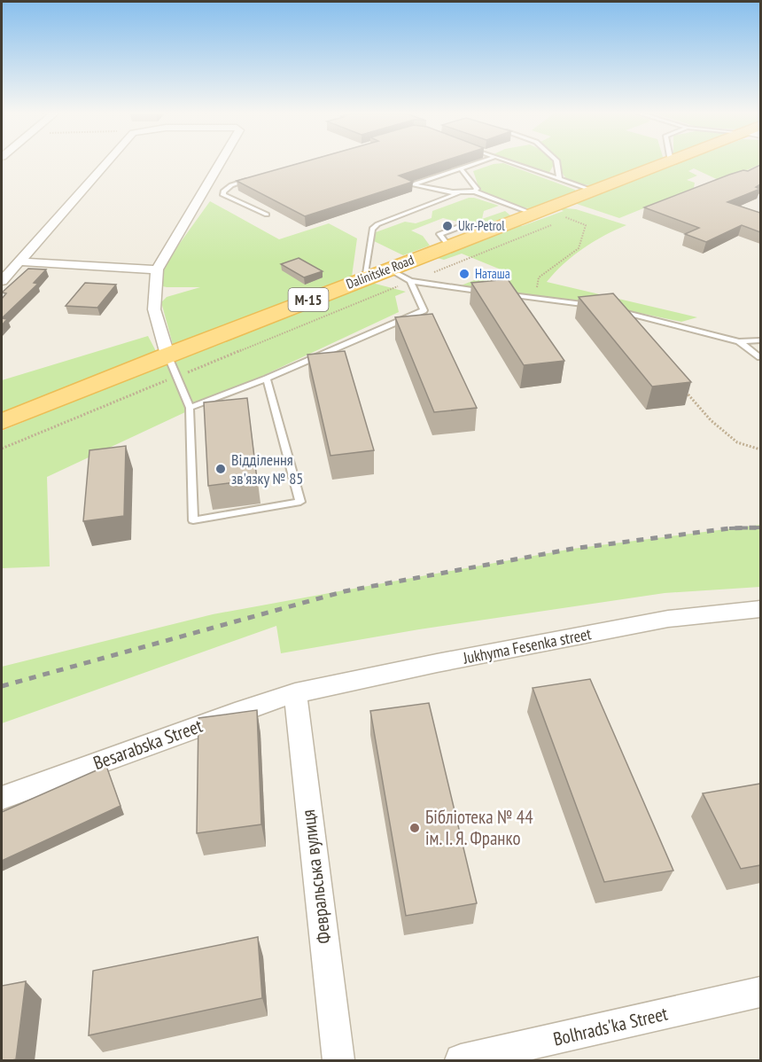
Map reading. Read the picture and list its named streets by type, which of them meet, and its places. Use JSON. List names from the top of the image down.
{
  "streets": {
    "main road": ["Dalinitske Road", "М-15"],
    "street": [
      "Jukhyma Fesenka street",
      "Besarabska Street",
      "Февральська вулиця",
      "Bolhrads'ka Street"
    ]
  },
  "crossings": [
    ["Jukhyma Fesenka street", "Besarabska Street"],
    ["Jukhyma Fesenka street", "Февральська вулиця"],
    ["Besarabska Street", "Февральська вулиця"]
  ],
  "places": [
    "Ukr-Petrol",
    "Наташа",
    "Відділення зв'язку № 85",
    "Бібліотека № 44 ім. І. Я. Франко"
  ]
}
